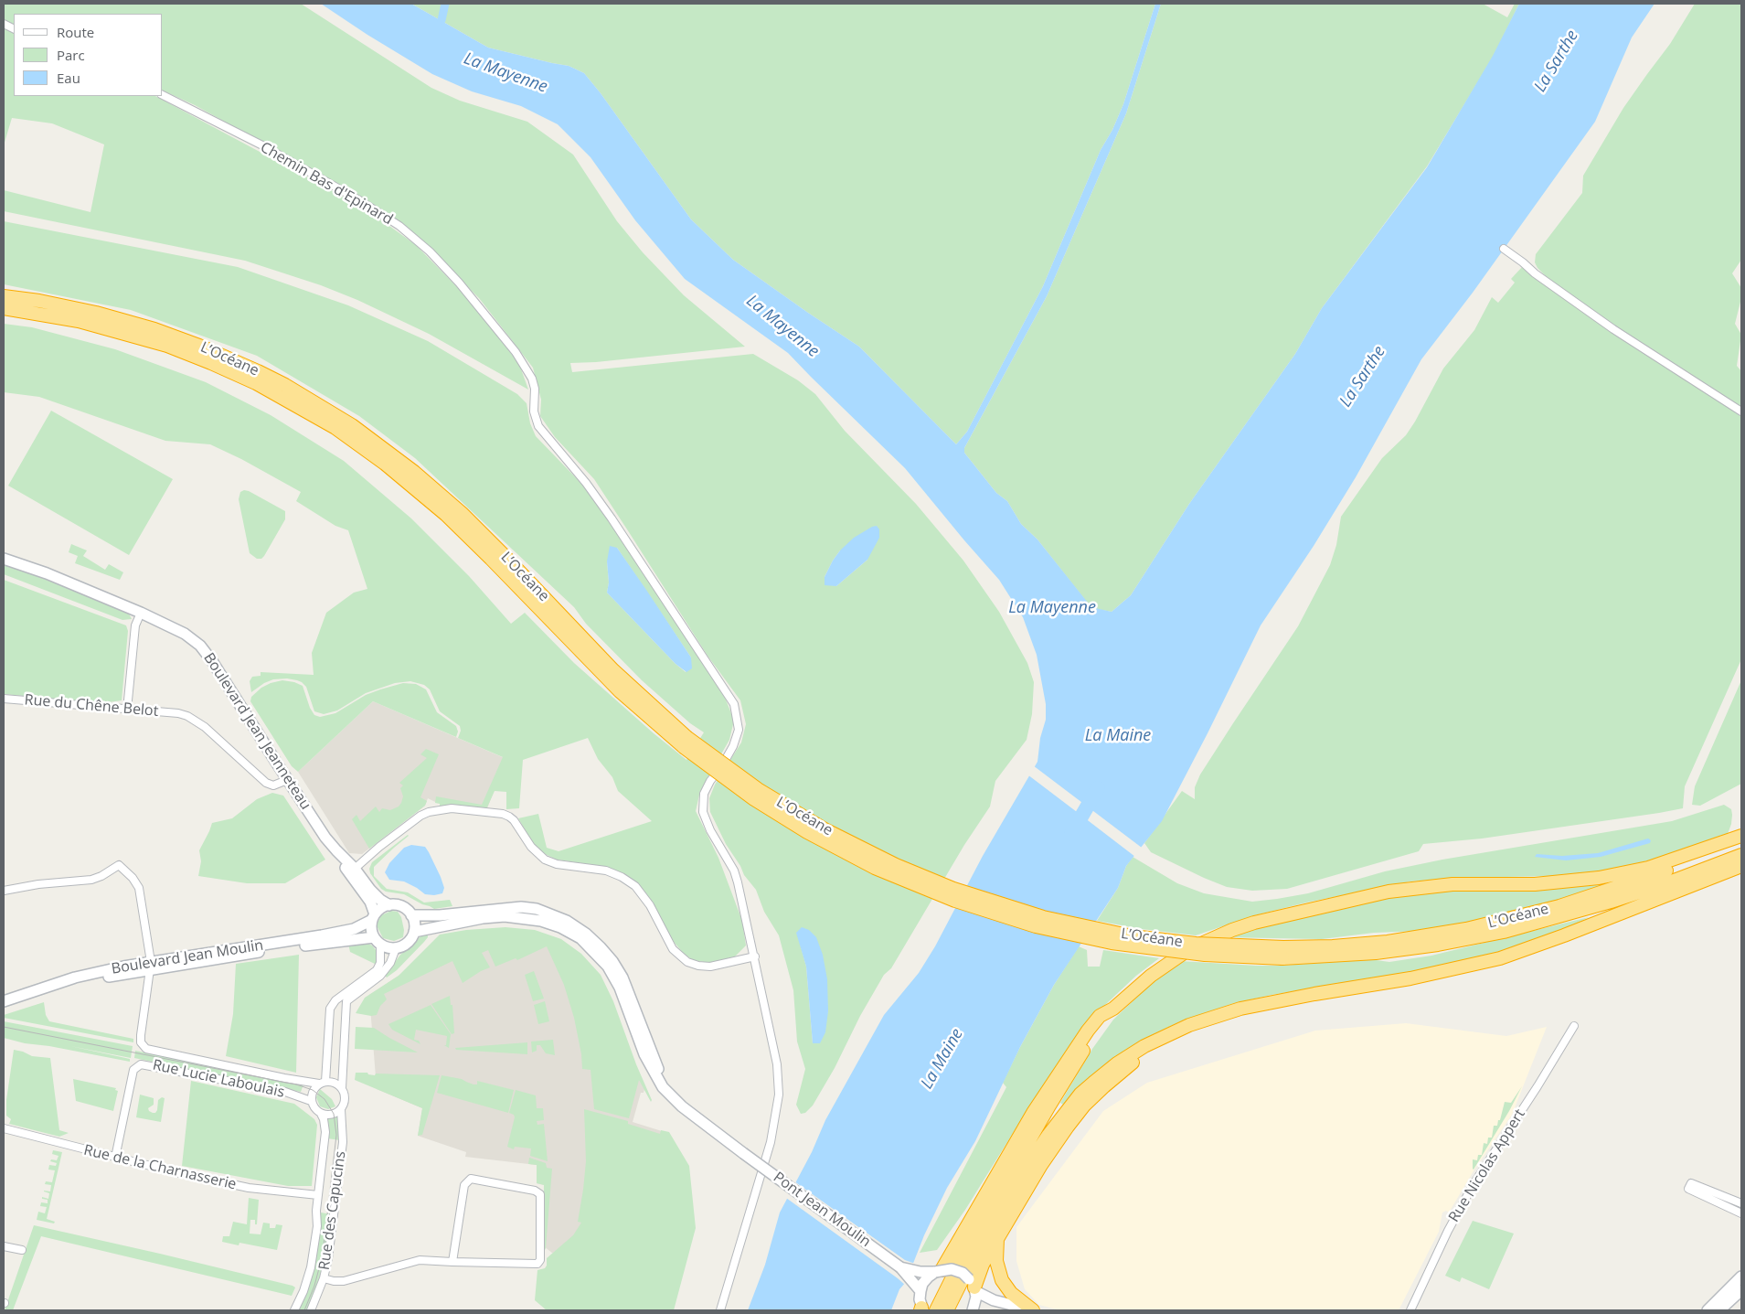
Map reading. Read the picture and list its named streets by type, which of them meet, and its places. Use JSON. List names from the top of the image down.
{
  "streets": {
    "highway": ["L’Océane"],
    "main road": ["Boulevard Jean Jeanneteau", "Boulevard Jean Moulin", "Pont Jean Moulin"],
    "street": [
      "Chemin Bas d'Epinard",
      "Rue du Chêne Belot",
      "Rue Lucie Laboulais",
      "Rue Nicolas Appert",
      "Rue de la Charnasserie",
      "Rue des Capucins"
    ]
  },
  "crossings": [
    ["Rue du Chêne Belot", "Boulevard Jean Jeanneteau"],
    ["Boulevard Jean Jeanneteau", "Boulevard Jean Moulin"],
    ["Boulevard Jean Jeanneteau", "Rue des Capucins"],
    ["Boulevard Jean Moulin", "Rue des Capucins"],
    ["Rue Lucie Laboulais", "Rue de la Charnasserie"],
    ["Rue Lucie Laboulais", "Rue des Capucins"],
    ["Rue de la Charnasserie", "Rue des Capucins"]
  ],
  "water": ["La Sarthe", "La Mayenne", "La Maine"],
  "legend": ["Route", "Parc", "Eau"]
}
